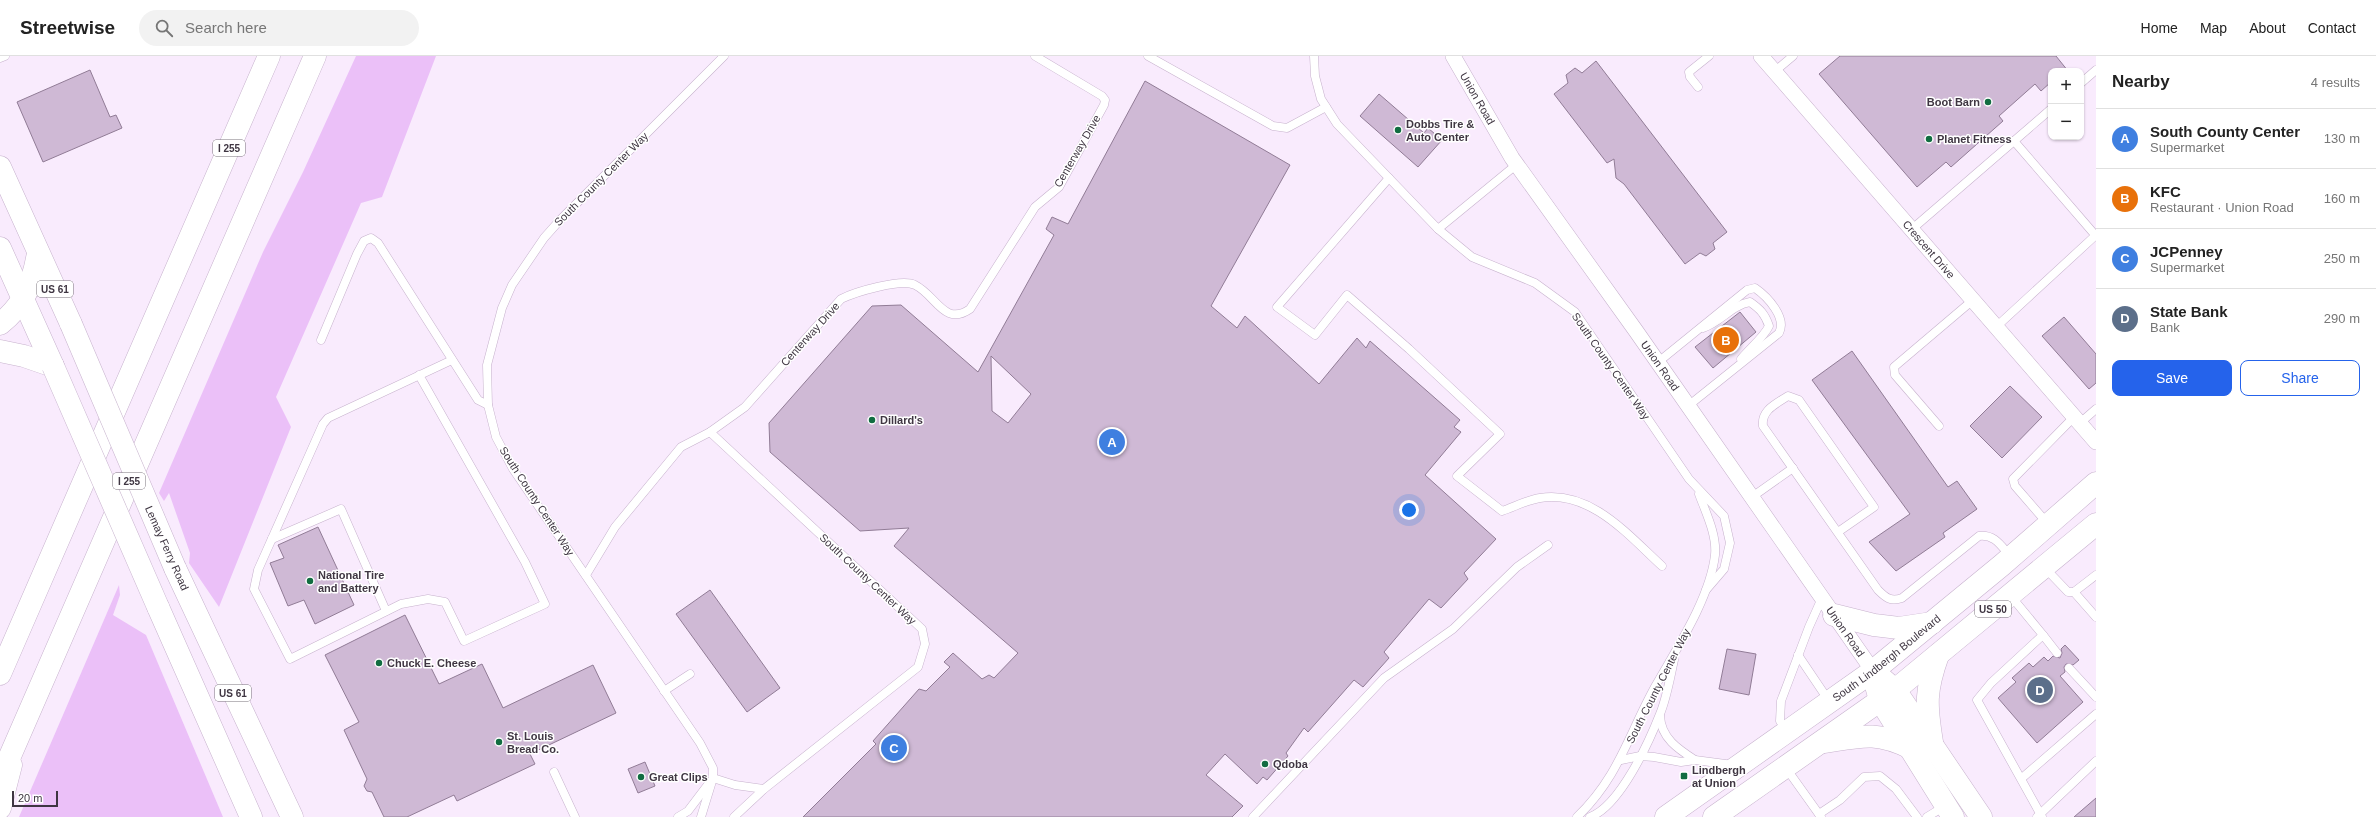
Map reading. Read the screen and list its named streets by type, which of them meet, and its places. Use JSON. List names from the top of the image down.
{
  "streets": {
    "main road": [
      "Union Road",
      "I 255",
      "US 61",
      "Lemay Ferry Road",
      "US 50",
      "South Lindbergh Boulevard"
    ],
    "street": ["Crescent Drive"],
    "lane": ["Centerway Drive", "South County Center Way"]
  },
  "crossings": [
    ["Union Road", "US 50"],
    ["Union Road", "South Lindbergh Boulevard"],
    ["Centerway Drive", "South County Center Way"],
    ["South County Center Way", "South Lindbergh Boulevard"]
  ],
  "places": {
    "other": [
      "Boot Barn",
      "Dobbs Tire & Auto Center",
      "Planet Fitness",
      "Dillard's",
      "National Tire and Battery",
      "Chuck E. Cheese",
      "St. Louis Bread Co.",
      "Qdoba",
      "Great Clips"
    ],
    "transit": ["Lindbergh at Union"]
  },
  "scale_bar": "20 m",
  "page": {
    "header": "Streetwise",
    "search": "Search here",
    "nav": [
      "Home",
      "Map",
      "About",
      "Contact"
    ],
    "heading": ["Nearby", "4 results"],
    "map_buttons": ["+", "−"],
    "list": [
      {
        "mark": "A",
        "name": "South County Center",
        "note": "Supermarket",
        "value": "130 m"
      },
      {
        "mark": "B",
        "name": "KFC",
        "note": "Restaurant · Union Road",
        "value": "160 m"
      },
      {
        "mark": "C",
        "name": "JCPenney",
        "note": "Supermarket",
        "value": "250 m"
      },
      {
        "mark": "D",
        "name": "State Bank",
        "note": "Bank",
        "value": "290 m"
      }
    ],
    "pins": [
      "B",
      "A",
      "D",
      "C"
    ],
    "buttons": ["Save", "Share"],
    "scale": "20 m"
  }
}
